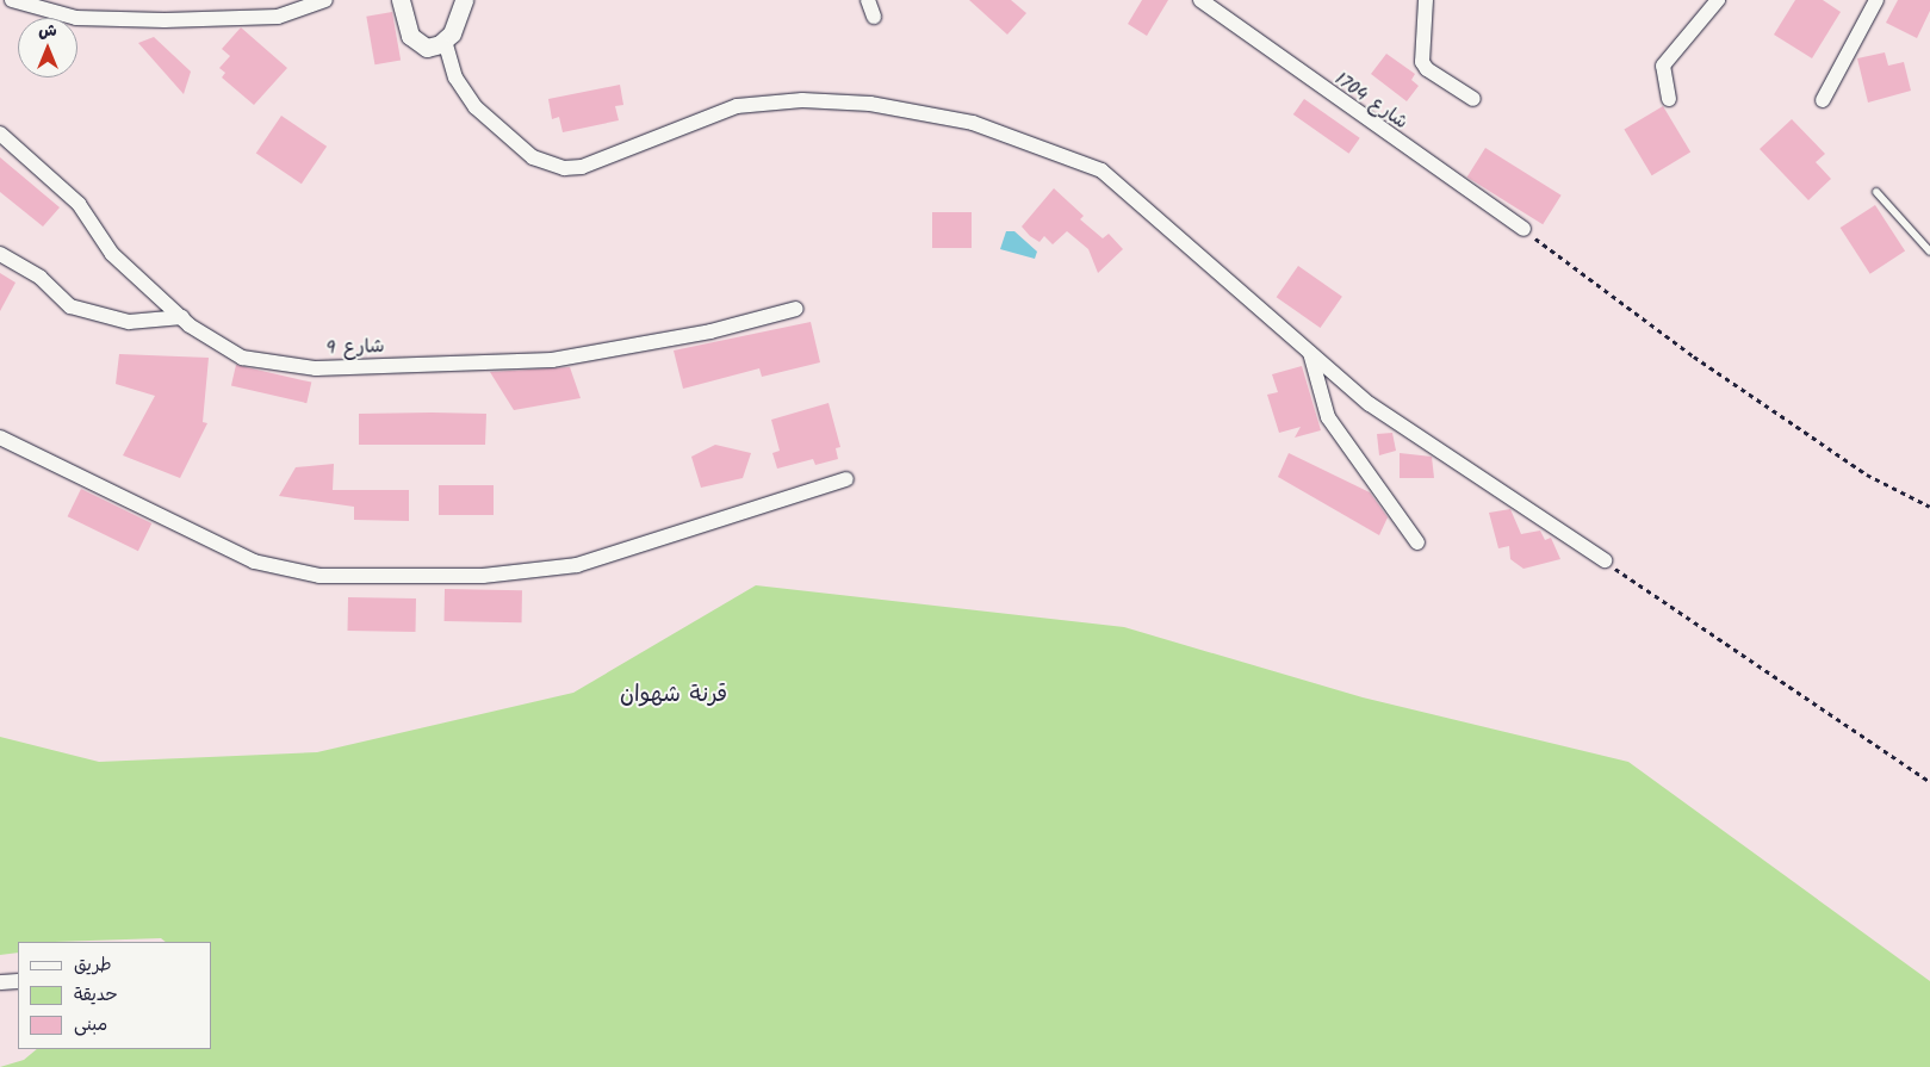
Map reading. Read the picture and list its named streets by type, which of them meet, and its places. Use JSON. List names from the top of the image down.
{
  "streets": {
    "street": ["شارع 1704", "شارع 9"]
  },
  "districts": ["قرنة شهوان"],
  "legend": ["طريق", "حديقة", "مبنى"],
  "north": "top"
}
